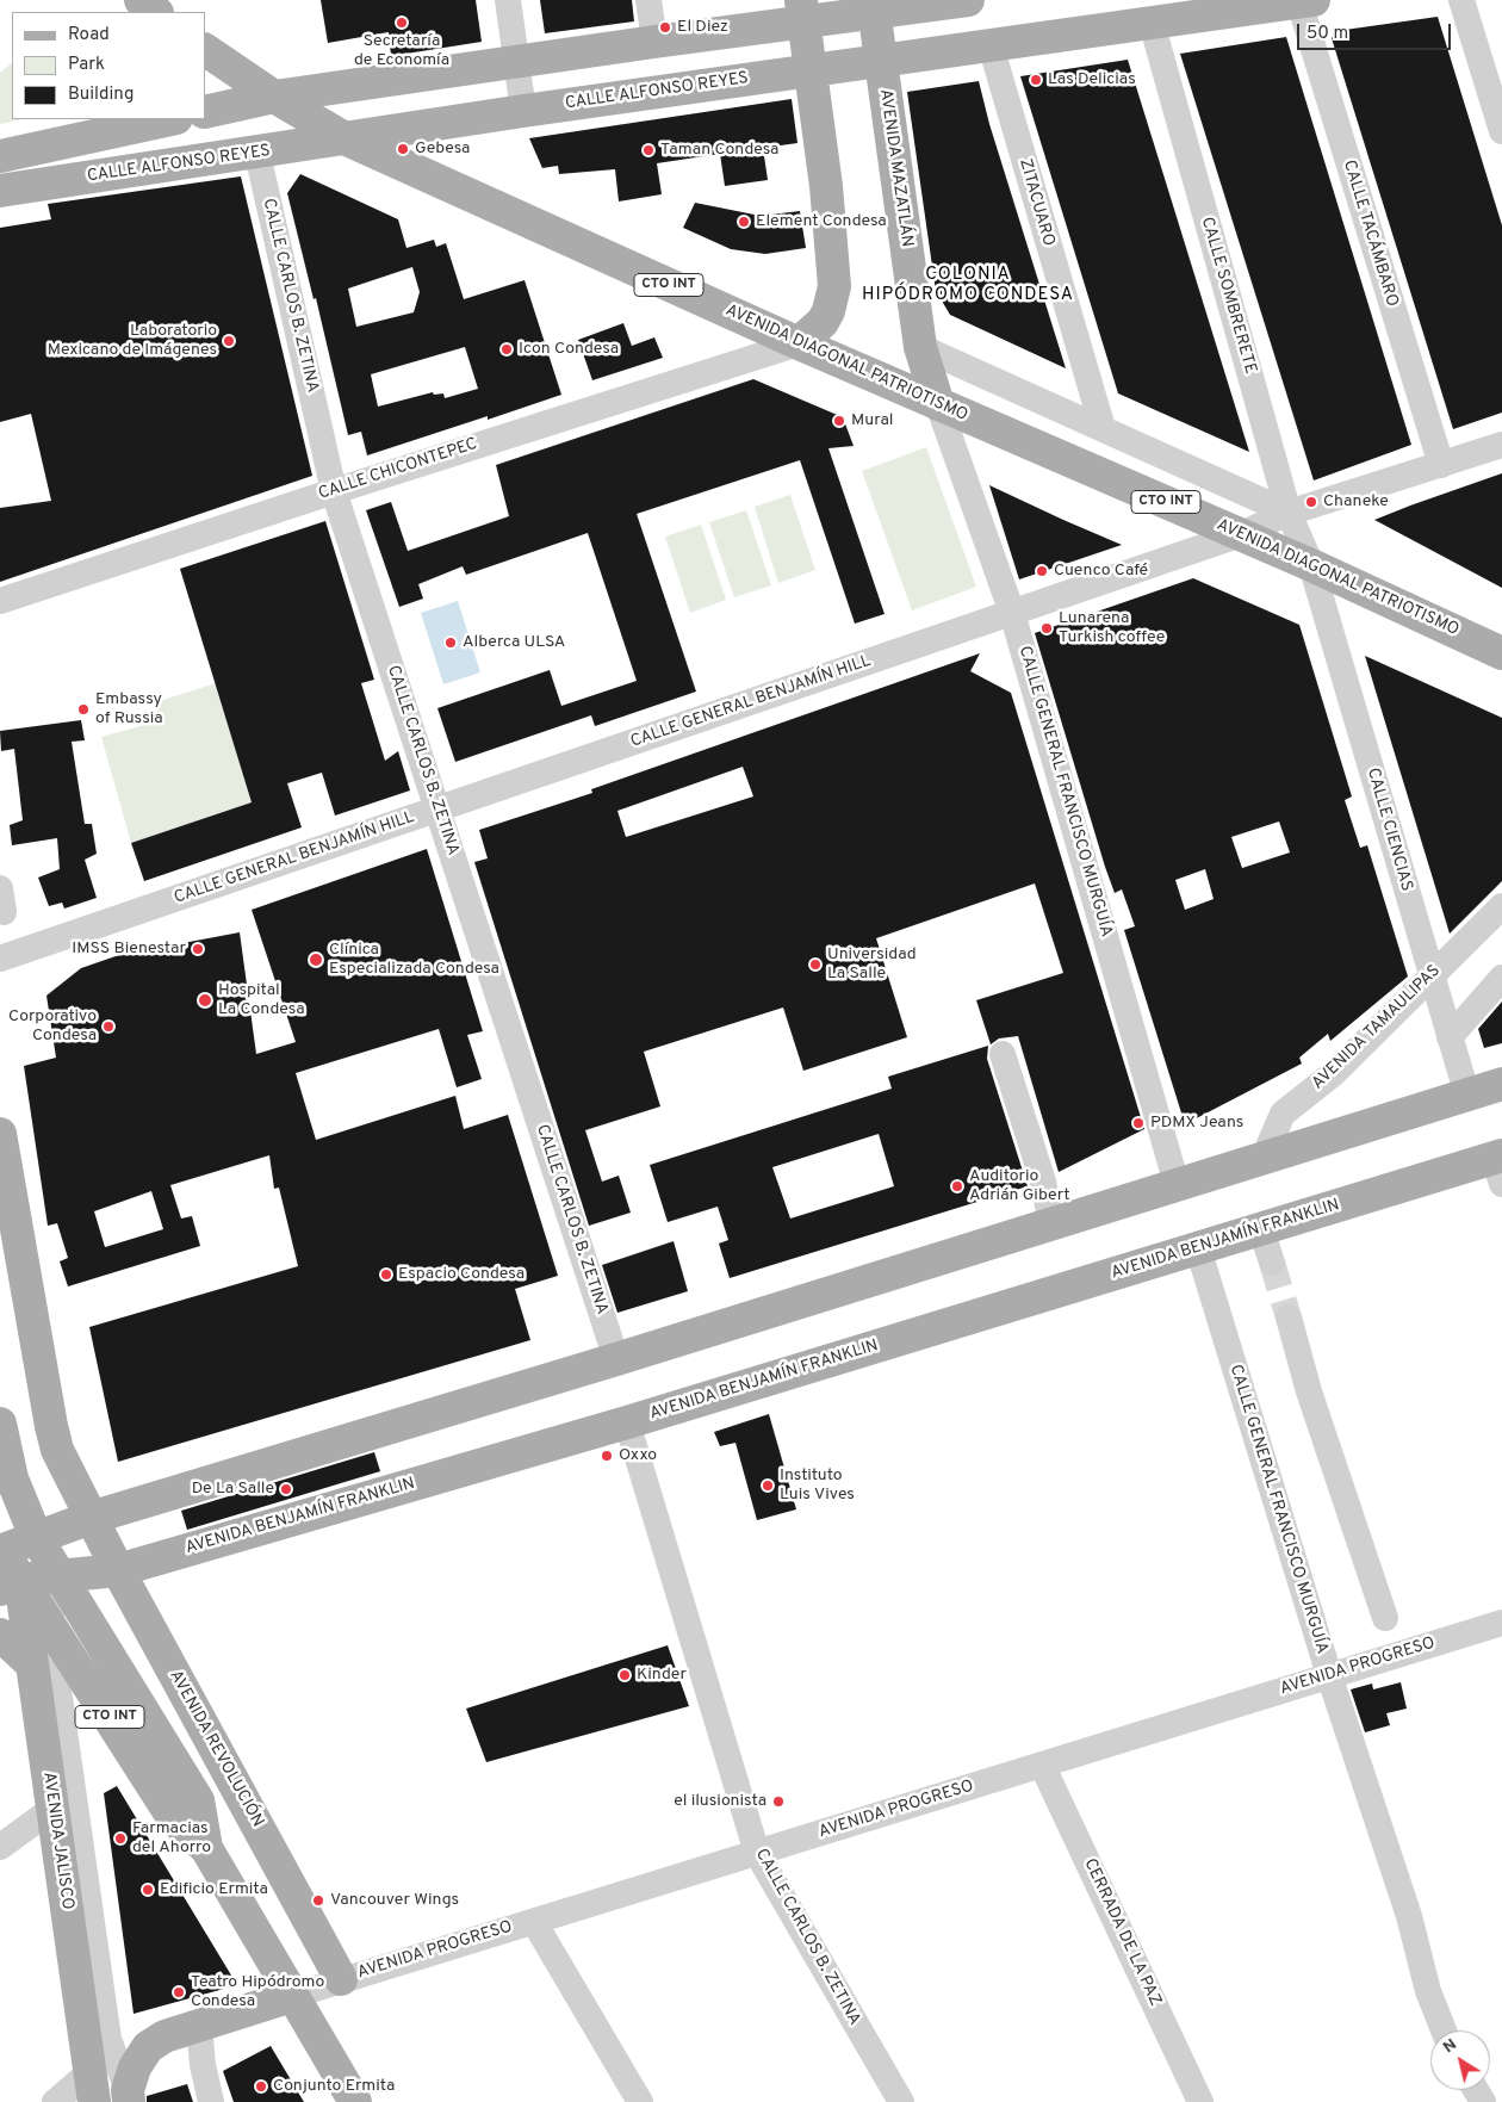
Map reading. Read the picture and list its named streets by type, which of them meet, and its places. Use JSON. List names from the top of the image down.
{
  "streets": {
    "main road": [
      "CALLE ALFONSO REYES",
      "AVENIDA MAZATLÁN",
      "CTO INT",
      "AVENIDA DIAGONAL PATRIOTISMO",
      "AVENIDA BENJAMÍN FRANKLIN",
      "AVENIDA REVOLUCIÓN",
      "AVENIDA JALISCO"
    ],
    "street": [
      "ZITACUARO",
      "CALLE TACÁMBARO",
      "CALLE CARLOS B. ZETINA",
      "CALLE SOMBRERETE",
      "CALLE CHICONTEPEC",
      "CALLE GENERAL BENJAMÍN HILL",
      "CALLE GENERAL FRANCISCO MURGUÍA",
      "CALLE CIENCIAS",
      "AVENIDA TAMAULIPAS",
      "AVENIDA PROGRESO",
      "CERRADA DE LA PAZ"
    ]
  },
  "crossings": [
    ["CALLE ALFONSO REYES", "AVENIDA MAZATLÁN"],
    ["CALLE ALFONSO REYES", "ZITACUARO"],
    ["CALLE ALFONSO REYES", "CALLE TACÁMBARO"],
    ["CALLE ALFONSO REYES", "CALLE CARLOS B. ZETINA"],
    ["CALLE ALFONSO REYES", "CALLE SOMBRERETE"],
    ["CALLE ALFONSO REYES", "AVENIDA DIAGONAL PATRIOTISMO"],
    ["AVENIDA MAZATLÁN", "AVENIDA DIAGONAL PATRIOTISMO"],
    ["AVENIDA MAZATLÁN", "CALLE GENERAL FRANCISCO MURGUÍA"],
    ["CALLE TACÁMBARO", "CALLE GENERAL BENJAMÍN HILL"],
    ["CTO INT", "AVENIDA BENJAMÍN FRANKLIN"],
    ["CTO INT", "AVENIDA PROGRESO"],
    ["CTO INT", "AVENIDA JALISCO"],
    ["CALLE CARLOS B. ZETINA", "CALLE CHICONTEPEC"],
    ["CALLE CARLOS B. ZETINA", "CALLE GENERAL BENJAMÍN HILL"],
    ["CALLE CARLOS B. ZETINA", "AVENIDA BENJAMÍN FRANKLIN"],
    ["CALLE CARLOS B. ZETINA", "AVENIDA PROGRESO"],
    ["CALLE SOMBRERETE", "AVENIDA DIAGONAL PATRIOTISMO"],
    ["CALLE SOMBRERETE", "CALLE GENERAL BENJAMÍN HILL"],
    ["CALLE SOMBRERETE", "CALLE CIENCIAS"],
    ["AVENIDA DIAGONAL PATRIOTISMO", "CALLE CHICONTEPEC"],
    ["AVENIDA DIAGONAL PATRIOTISMO", "CALLE GENERAL BENJAMÍN HILL"],
    ["AVENIDA DIAGONAL PATRIOTISMO", "CALLE GENERAL FRANCISCO MURGUÍA"],
    ["AVENIDA DIAGONAL PATRIOTISMO", "CALLE CIENCIAS"],
    ["CALLE GENERAL BENJAMÍN HILL", "CALLE GENERAL FRANCISCO MURGUÍA"],
    ["CALLE GENERAL FRANCISCO MURGUÍA", "AVENIDA BENJAMÍN FRANKLIN"],
    ["CALLE GENERAL FRANCISCO MURGUÍA", "AVENIDA PROGRESO"],
    ["CALLE CIENCIAS", "AVENIDA TAMAULIPAS"],
    ["AVENIDA BENJAMÍN FRANKLIN", "AVENIDA REVOLUCIÓN"],
    ["AVENIDA BENJAMÍN FRANKLIN", "AVENIDA JALISCO"],
    ["AVENIDA PROGRESO", "AVENIDA REVOLUCIÓN"],
    ["AVENIDA PROGRESO", "CERRADA DE LA PAZ"]
  ],
  "districts": ["COLONIA HIPÓDROMO CONDESA"],
  "places": [
    "Secretaría de Economía",
    "El Diez",
    "Las Delicias",
    "Gebesa",
    "Taman Condesa",
    "Element Condesa",
    "Laboratorio Mexicano de Imágenes",
    "Icon Condesa",
    "Mural",
    "Chaneke",
    "Cuenco Café",
    "Lunarena Turkish coffee",
    "Alberca ULSA",
    "Embassy of Russia",
    "IMSS Bienestar",
    "Clínica Especializada Condesa",
    "Universidad La Salle",
    "Hospital La Condesa",
    "Corporativo Condesa",
    "PDMX Jeans",
    "Auditorio Adrián Gibert",
    "Espacio Condesa",
    "Oxxo",
    "Instituto Luis Vives",
    "De La Salle",
    "Kinder",
    "el ilusionista",
    "Farmacias del Ahorro",
    "Edificio Ermita",
    "Vancouver Wings",
    "Teatro Hipódromo Condesa",
    "Conjunto Ermita"
  ],
  "legend": ["Road", "Park", "Building"],
  "scale_bar": "50 m",
  "north": "top left"
}
